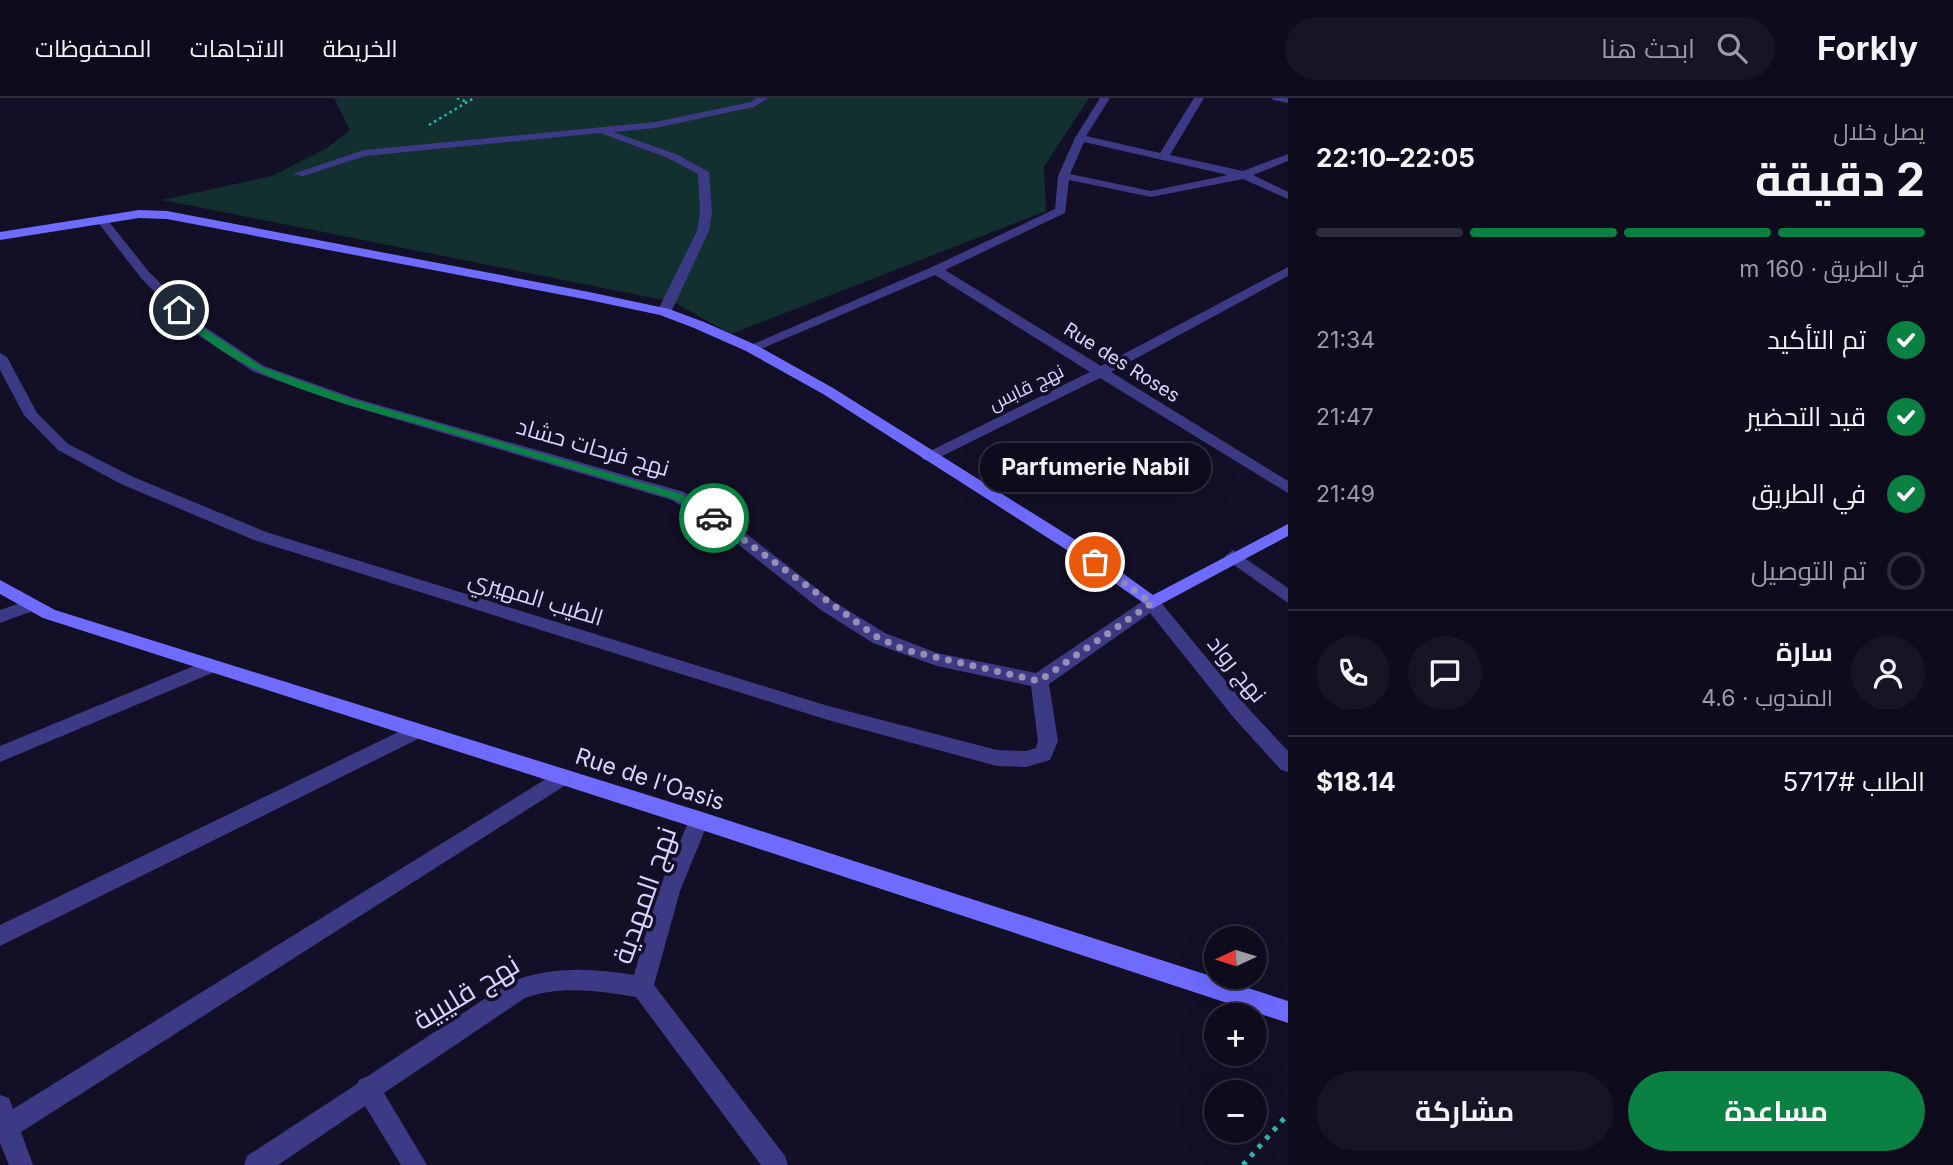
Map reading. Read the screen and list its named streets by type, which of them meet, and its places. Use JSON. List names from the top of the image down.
{
  "streets": {
    "street": [
      "Rue des Roses",
      "نهج قابس",
      "نهج فرحات حشاد",
      "الطيب المهيري",
      "نهج رواد",
      "Rue de l'Oasis",
      "نهج المهدية",
      "نهج قليبية"
    ]
  },
  "crossings": [
    ["Rue des Roses", "نهج قابس"],
    ["نهج فرحات حشاد", "الطيب المهيري"],
    ["Rue de l'Oasis", "نهج المهدية"],
    ["نهج المهدية", "نهج قليبية"]
  ],
  "places": ["Parfumerie Nabil"],
  "north": "left",
  "page": {
    "header": "Forkly",
    "search": "ابحث هنا",
    "nav": ["الخريطة", "الاتجاهات", "المحفوظات"],
    "heading": ["2 دقيقة", "يصل خلال", "22:05–22:10"],
    "panel": [
      "سارة",
      "المندوب · 4.6",
      "الطلب #5717",
      "$18.14"
    ],
    "bar": "في الطريق · 160 m",
    "list": [
      ["تم التأكيد", "21:34"],
      ["قيد التحضير", "21:47"],
      ["في الطريق", "21:49"],
      "تم التوصيل"
    ],
    "bubble": "Parfumerie Nabil",
    "map_buttons": ["+", "−"],
    "buttons": ["مساعدة", "مشاركة"]
  }
}
